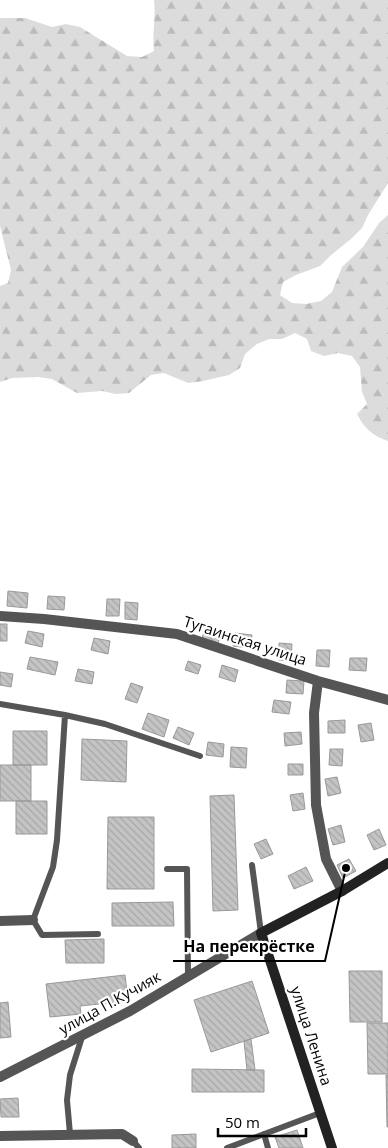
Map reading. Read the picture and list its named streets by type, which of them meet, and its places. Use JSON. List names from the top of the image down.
{
  "streets": {
    "street": ["Тугаинская улица", "улица П.Кучияк", "улица Ленина"]
  },
  "crossings": [
    ["улица П.Кучияк", "улица Ленина"]
  ],
  "places": ["На перекрёстке"],
  "scale_bar": "50 m"
}
